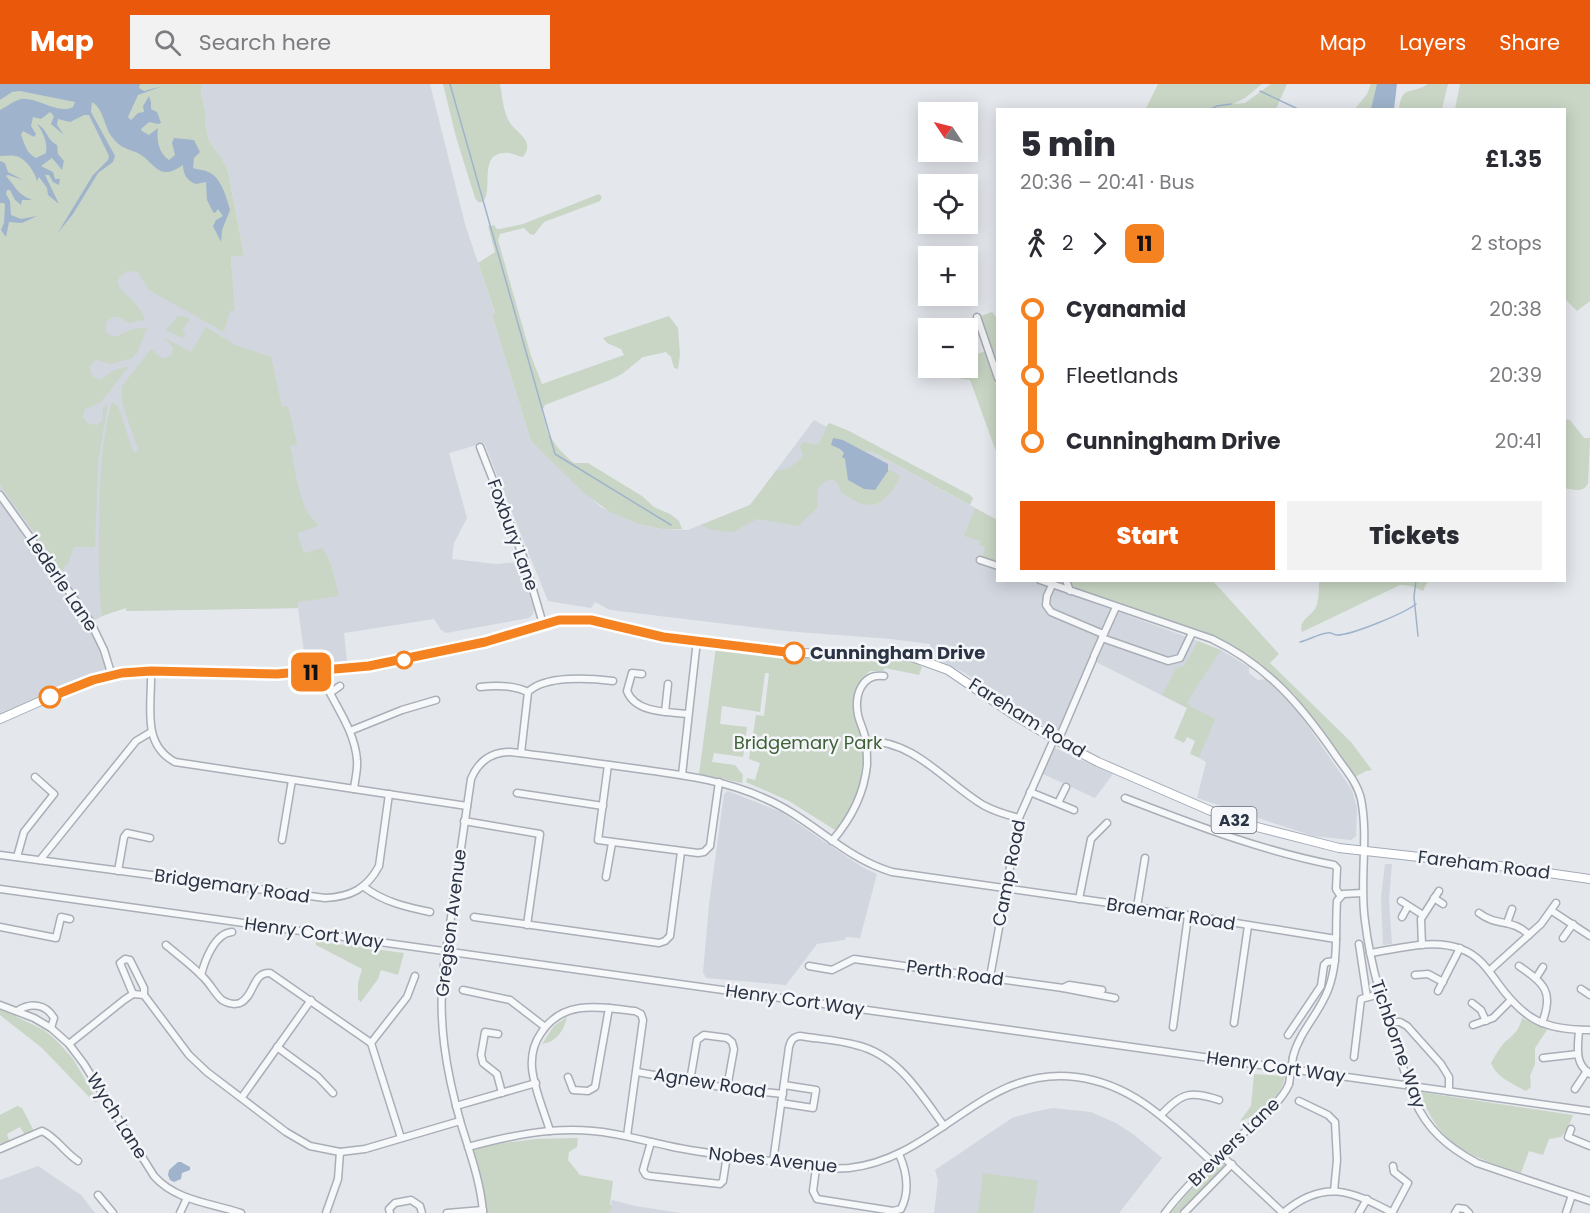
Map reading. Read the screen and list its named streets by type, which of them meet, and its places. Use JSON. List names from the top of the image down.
{
  "streets": {
    "main road": ["Fareham Road", "A32"],
    "street": [
      "Foxbury Lane",
      "Lederle Lane",
      "Camp Road",
      "Bridgemary Road",
      "Braemar Road",
      "Gregson Avenue",
      "Henry Cort Way",
      "Perth Road",
      "Tichborne Way",
      "Agnew Road",
      "Wych Lane",
      "Brewers Lane",
      "Nobes Avenue"
    ]
  },
  "crossings": [
    ["Foxbury Lane", "Fareham Road"],
    ["Lederle Lane", "Fareham Road"],
    ["Fareham Road", "Camp Road"],
    ["Fareham Road", "Tichborne Way"],
    ["Camp Road", "Braemar Road"],
    ["Camp Road", "Perth Road"],
    ["Camp Road", "Tichborne Way"],
    ["Braemar Road", "Gregson Avenue"],
    ["Braemar Road", "Brewers Lane"],
    ["Gregson Avenue", "Nobes Avenue"],
    ["Brewers Lane", "Nobes Avenue"]
  ],
  "parks": ["Bridgemary Park"],
  "places": ["Cunningham Drive"],
  "lines": ["bus line 11"],
  "north": "top left",
  "page": {
    "header": "Map",
    "search": "Search here",
    "nav": ["Map", "Layers", "Share"],
    "on_map": "11",
    "map_buttons": ["+", "−"],
    "heading": ["5 min", "20:36 – 20:41 · Bus", "£1.35"],
    "legs": ["2", "11", "2 stops"],
    "list": [
      {
        "name": "Cyanamid",
        "value": "20:38"
      },
      {
        "name": "Fleetlands",
        "value": "20:39"
      },
      {
        "name": "Cunningham Drive",
        "value": "20:41"
      }
    ],
    "buttons": ["Start", "Tickets"]
  }
}
